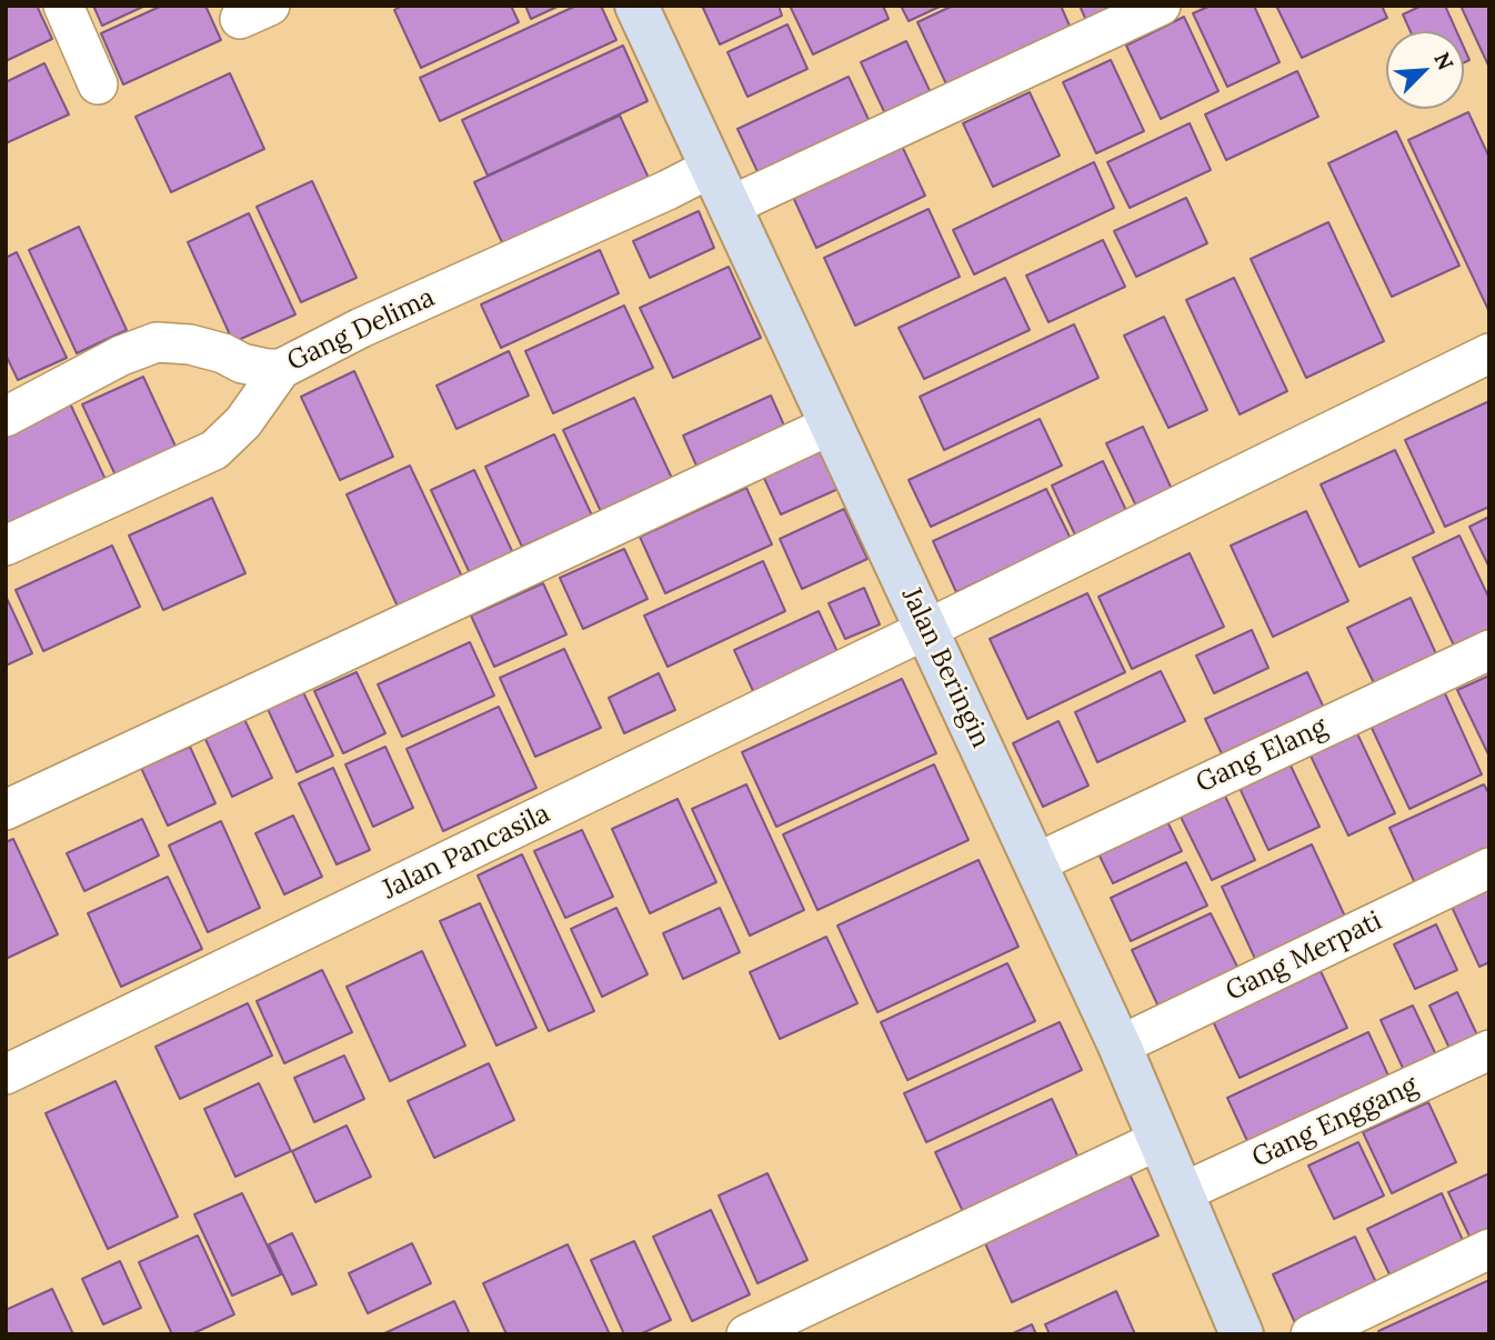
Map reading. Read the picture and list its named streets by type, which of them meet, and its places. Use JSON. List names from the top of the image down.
{
  "streets": {
    "street": [
      "Gang Delima",
      "Jalan Beringin",
      "Gang Elang",
      "Jalan Pancasila",
      "Gang Merpati",
      "Gang Enggang"
    ]
  },
  "crossings": [
    ["Gang Delima", "Jalan Beringin"],
    ["Jalan Beringin", "Gang Elang"],
    ["Jalan Beringin", "Jalan Pancasila"],
    ["Jalan Beringin", "Gang Merpati"],
    ["Jalan Beringin", "Gang Enggang"]
  ],
  "north": "top right"
}
